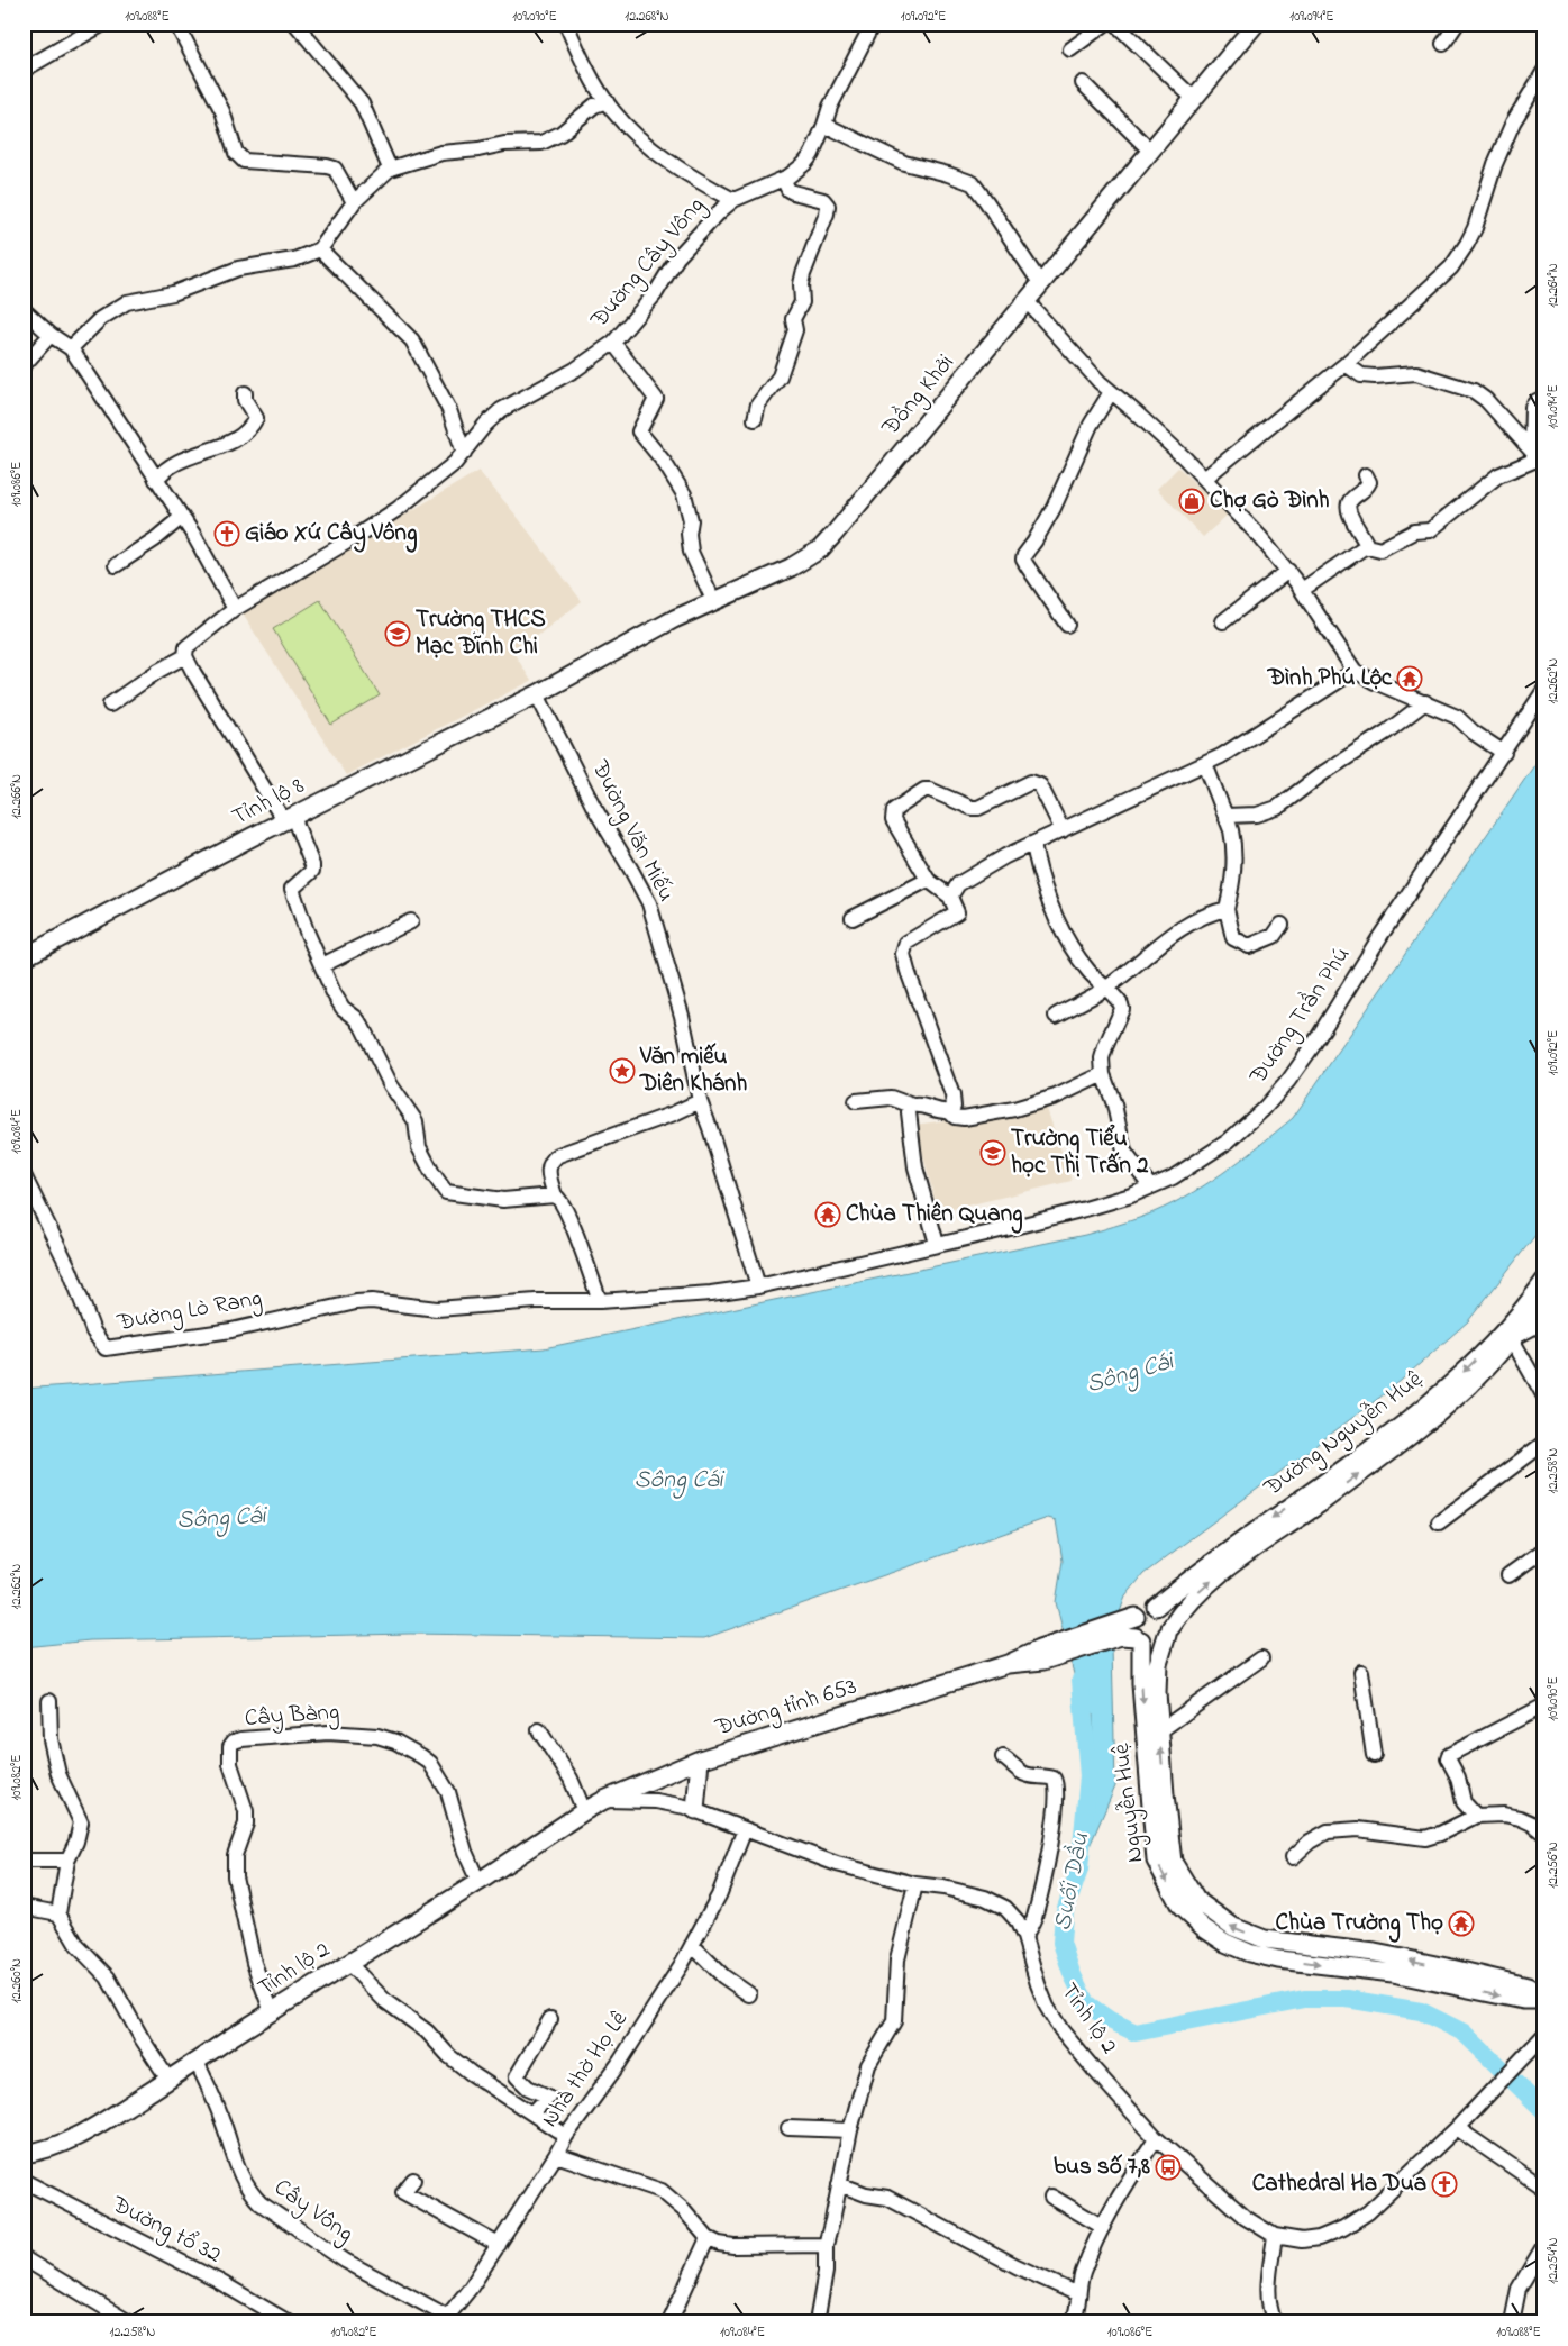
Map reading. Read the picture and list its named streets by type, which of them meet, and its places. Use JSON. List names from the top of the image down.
{
  "streets": {
    "main road": [
      "Đồng Khởi",
      "Tỉnh lộ 8",
      "Đường Nguyễn Huệ",
      "Đường tỉnh 653",
      "Nguyễn Huệ",
      "Tỉnh lộ 2"
    ],
    "street": [
      "Đường Cây Vông",
      "Đường Văn Miếu",
      "Đường Trần Phú",
      "Đường Lò Rang",
      "Cây Bàng",
      "Nhà thờ Họ Lê",
      "Cây Vông",
      "Đường tổ 32"
    ]
  },
  "crossings": [
    ["Đồng Khởi", "Tỉnh lộ 8"],
    ["Đồng Khởi", "Đường Văn Miếu"],
    ["Tỉnh lộ 8", "Đường Văn Miếu"],
    ["Đường Văn Miếu", "Đường Trần Phú"],
    ["Đường Trần Phú", "Đường Lò Rang"],
    ["Đường Nguyễn Huệ", "Đường tỉnh 653"],
    ["Đường Nguyễn Huệ", "Nguyễn Huệ"],
    ["Đường tỉnh 653", "Nguyễn Huệ"],
    ["Đường tỉnh 653", "Tỉnh lộ 2"],
    ["Cây Bàng", "Tỉnh lộ 2"],
    ["Tỉnh lộ 2", "Nhà thờ Họ Lê"],
    ["Tỉnh lộ 2", "Cây Vông"],
    ["Nhà thờ Họ Lê", "Cây Vông"]
  ],
  "water": ["Sông Cái", "Suối Dầu"],
  "places": {
    "shop": ["Chợ Gò Đình"],
    "church": ["Giáo Xứ Cây Vông", "Cathedral Ha Dua"],
    "school or university": ["Trường THCS Mạc Đĩnh Chi", "Trường Tiểu học Thị Trấn 2"],
    "temple": ["Đình Phú Lộc", "Chùa Thiên Quang", "Chùa Trường Thọ"],
    "place": ["Văn miếu Diên Khánh"],
    "bus stop": ["bus số 7,8"]
  },
  "coordinates": [
    "109.088°E",
    "109.090°E",
    "12.268°N",
    "109.092°E",
    "109.094°E",
    "12.264°N",
    "109.086°E",
    "12.262°N",
    "12.266°N",
    "109.084°E",
    "12.258°N",
    "109.082°E",
    "12.256°N",
    "12.260°N",
    "12.254°N"
  ]
}
